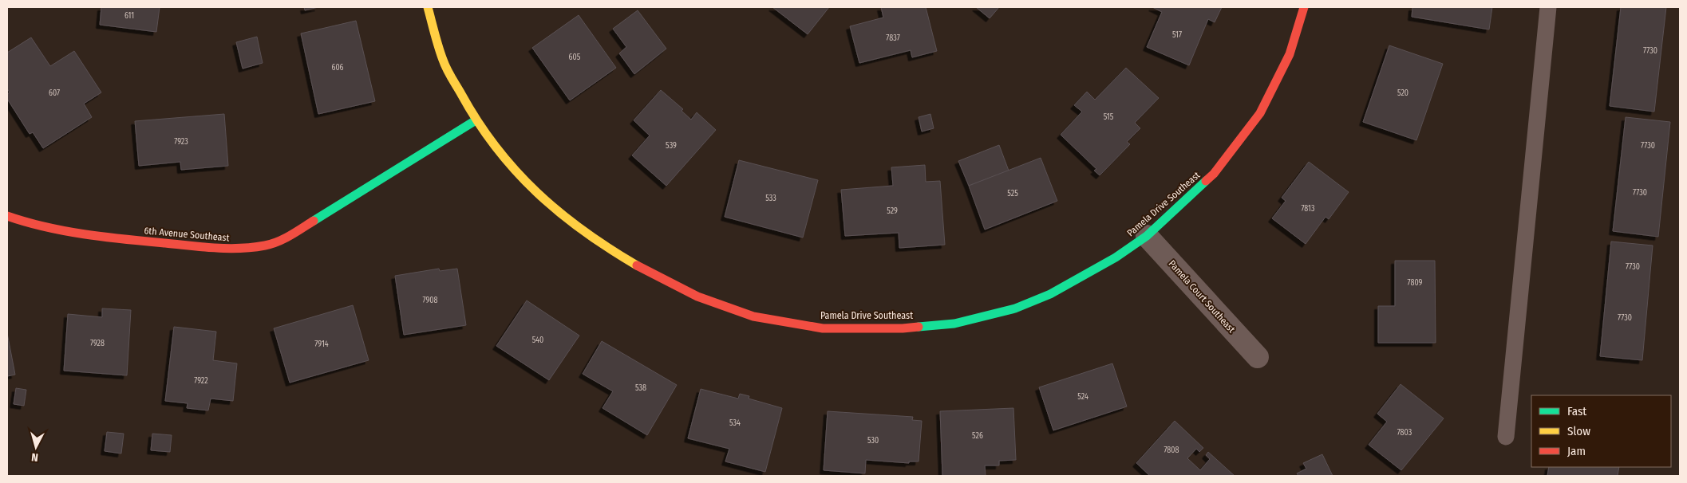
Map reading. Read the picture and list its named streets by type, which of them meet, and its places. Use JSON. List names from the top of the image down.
{
  "streets": {
    "street": ["Pamela Drive Southeast", "6th Avenue Southeast", "Pamela Court Southeast"]
  },
  "crossings": [
    ["Pamela Drive Southeast", "6th Avenue Southeast"],
    ["Pamela Drive Southeast", "Pamela Court Southeast"]
  ],
  "house_numbers": [
    "611",
    "517",
    "7837",
    "7730",
    "605",
    "606",
    "607",
    "520",
    "515",
    "7923",
    "539",
    "7730",
    "7730",
    "525",
    "533",
    "7813",
    "529",
    "7730",
    "7809",
    "7908",
    "7730",
    "540",
    "7928",
    "7914",
    "7922",
    "538",
    "524",
    "534",
    "7803",
    "526",
    "530",
    "7808"
  ],
  "legend": ["Fast", "Slow", "Jam"],
  "north": "bottom"
}
